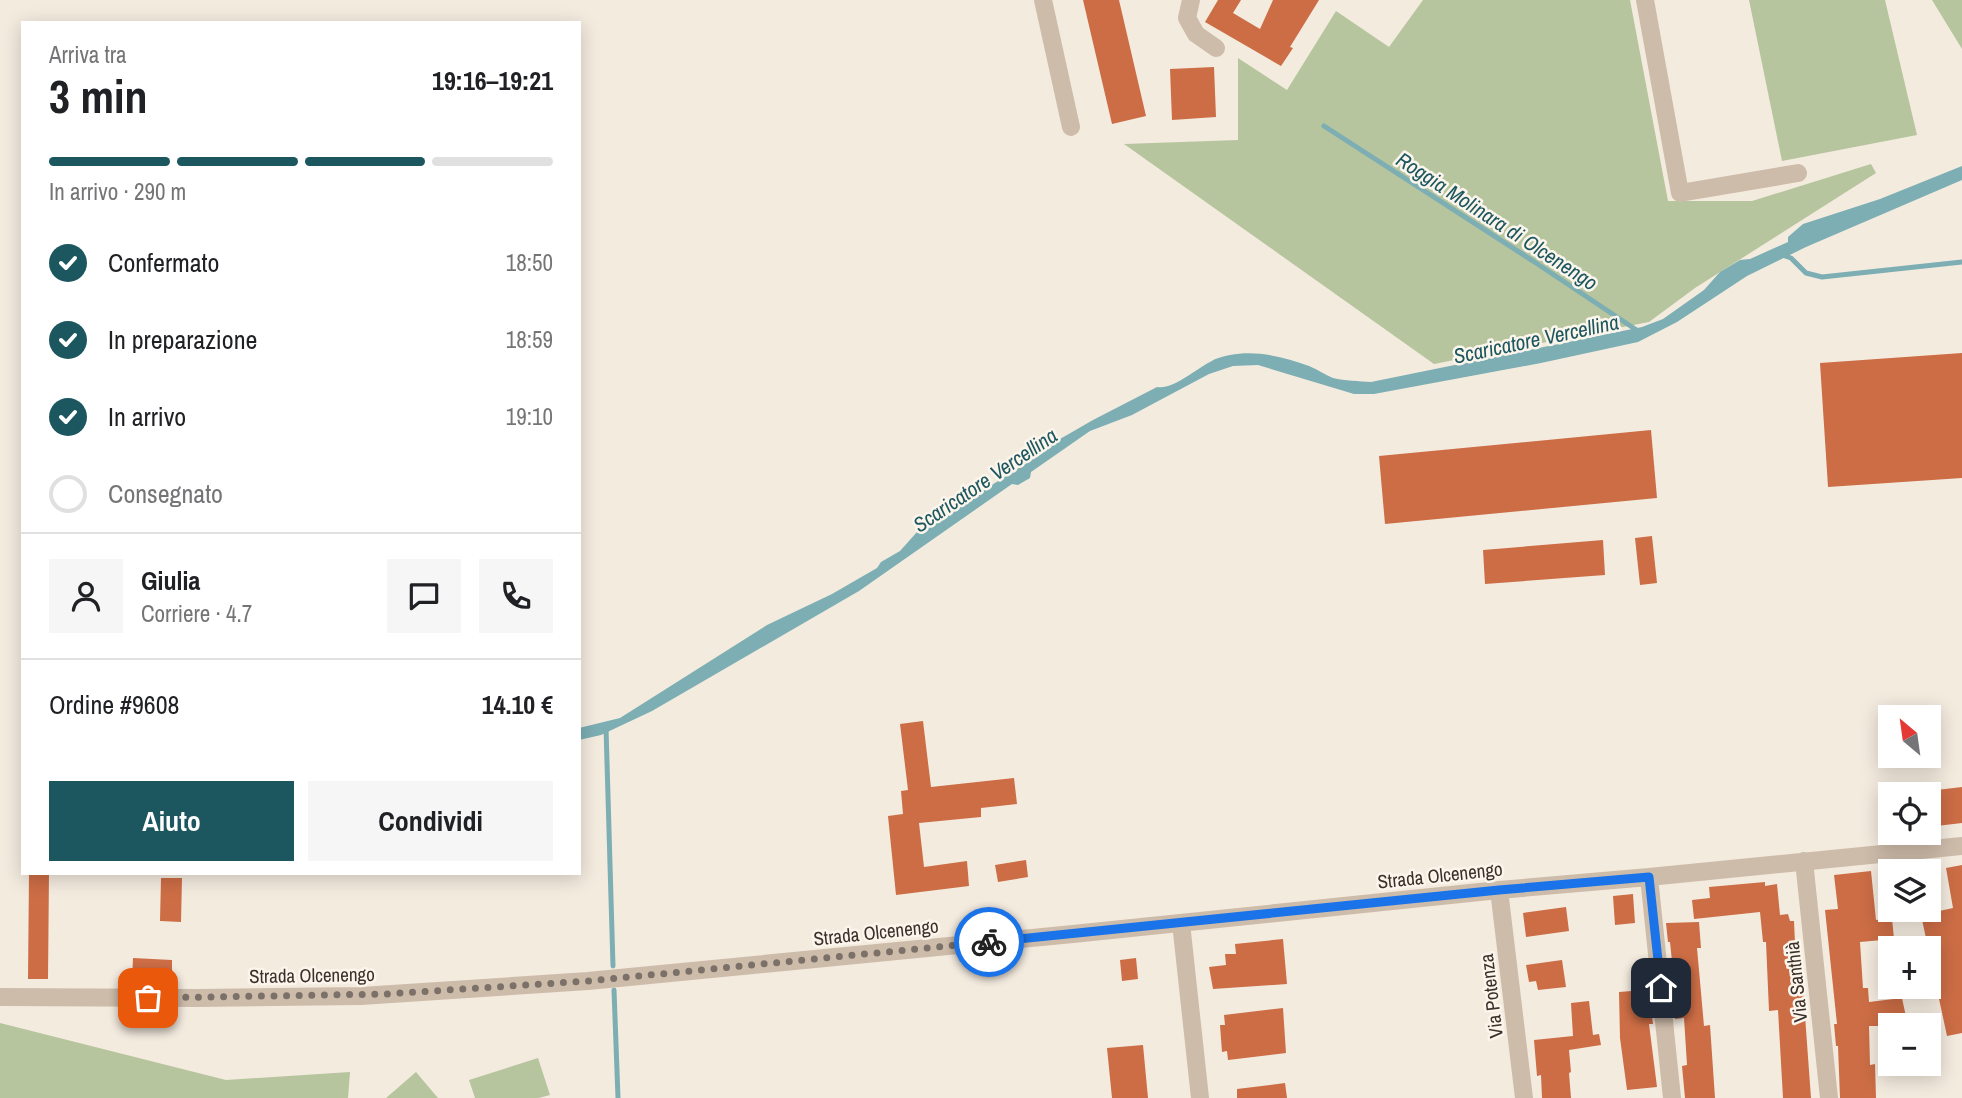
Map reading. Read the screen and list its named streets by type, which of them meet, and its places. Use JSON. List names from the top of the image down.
{
  "streets": {
    "street": ["Strada Olcenengo", "Via Santhià", "Via Potenza"]
  },
  "crossings": [
    ["Strada Olcenengo", "Via Santhià"],
    ["Strada Olcenengo", "Via Potenza"]
  ],
  "water": ["Roggia Molinara di Olcenengo", "Scaricatore Vercellina"],
  "north": "top left",
  "page": {
    "heading": ["3 min", "Arriva tra", "19:16–19:21"],
    "panel": [
      "Giulia",
      "Corriere · 4.7",
      "Ordine #9608",
      "14.10 €"
    ],
    "bar": "In arrivo · 290 m",
    "list": [
      ["Confermato", "18:50"],
      ["In preparazione", "18:59"],
      ["In arrivo", "19:10"],
      "Consegnato"
    ],
    "map_buttons": ["+", "−"],
    "buttons": ["Aiuto", "Condividi"]
  }
}
